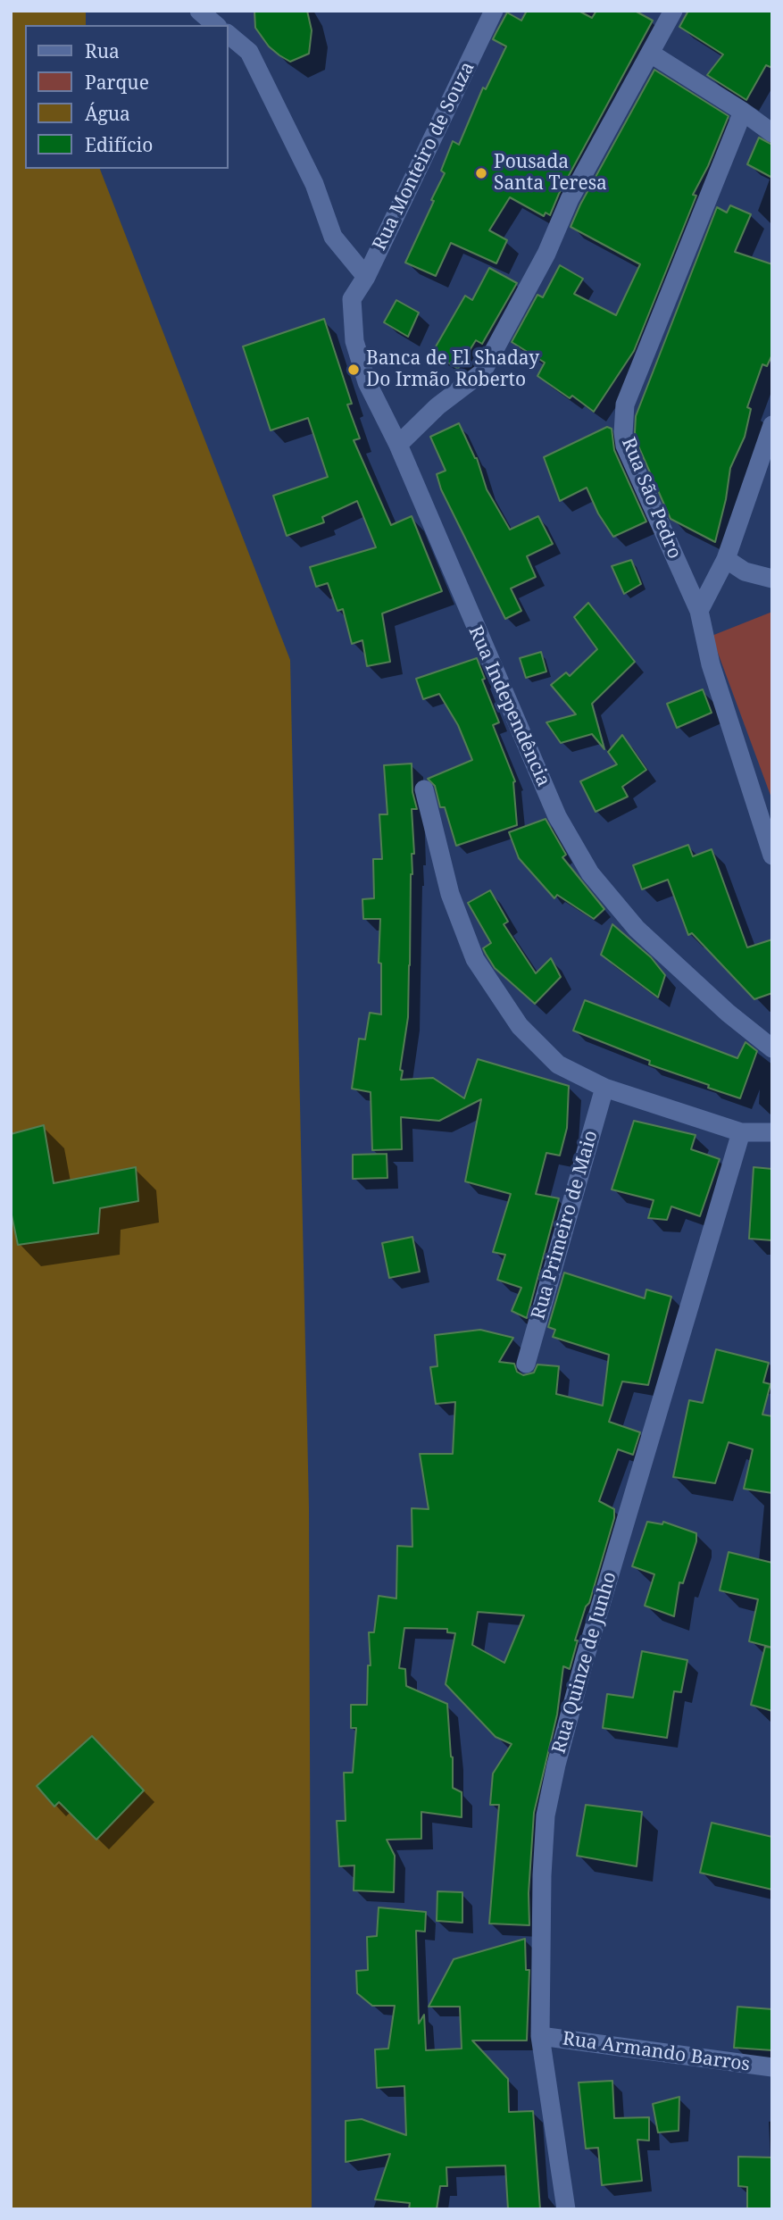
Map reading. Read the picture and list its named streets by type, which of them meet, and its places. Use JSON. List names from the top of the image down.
{
  "streets": {
    "street": [
      "Rua Monteiro de Souza",
      "Rua São Pedro",
      "Rua Independência",
      "Rua Primeiro de Maio",
      "Rua Quinze de Junho",
      "Rua Armando Barros"
    ]
  },
  "crossings": [
    ["Rua Monteiro de Souza", "Rua Independência"],
    ["Rua Quinze de Junho", "Rua Armando Barros"]
  ],
  "places": ["Pousada Santa Teresa", "Banca de El Shaday Do Irmão Roberto"],
  "legend": [
    "Rua",
    "Parque",
    "Água",
    "Edifício"
  ]
}
